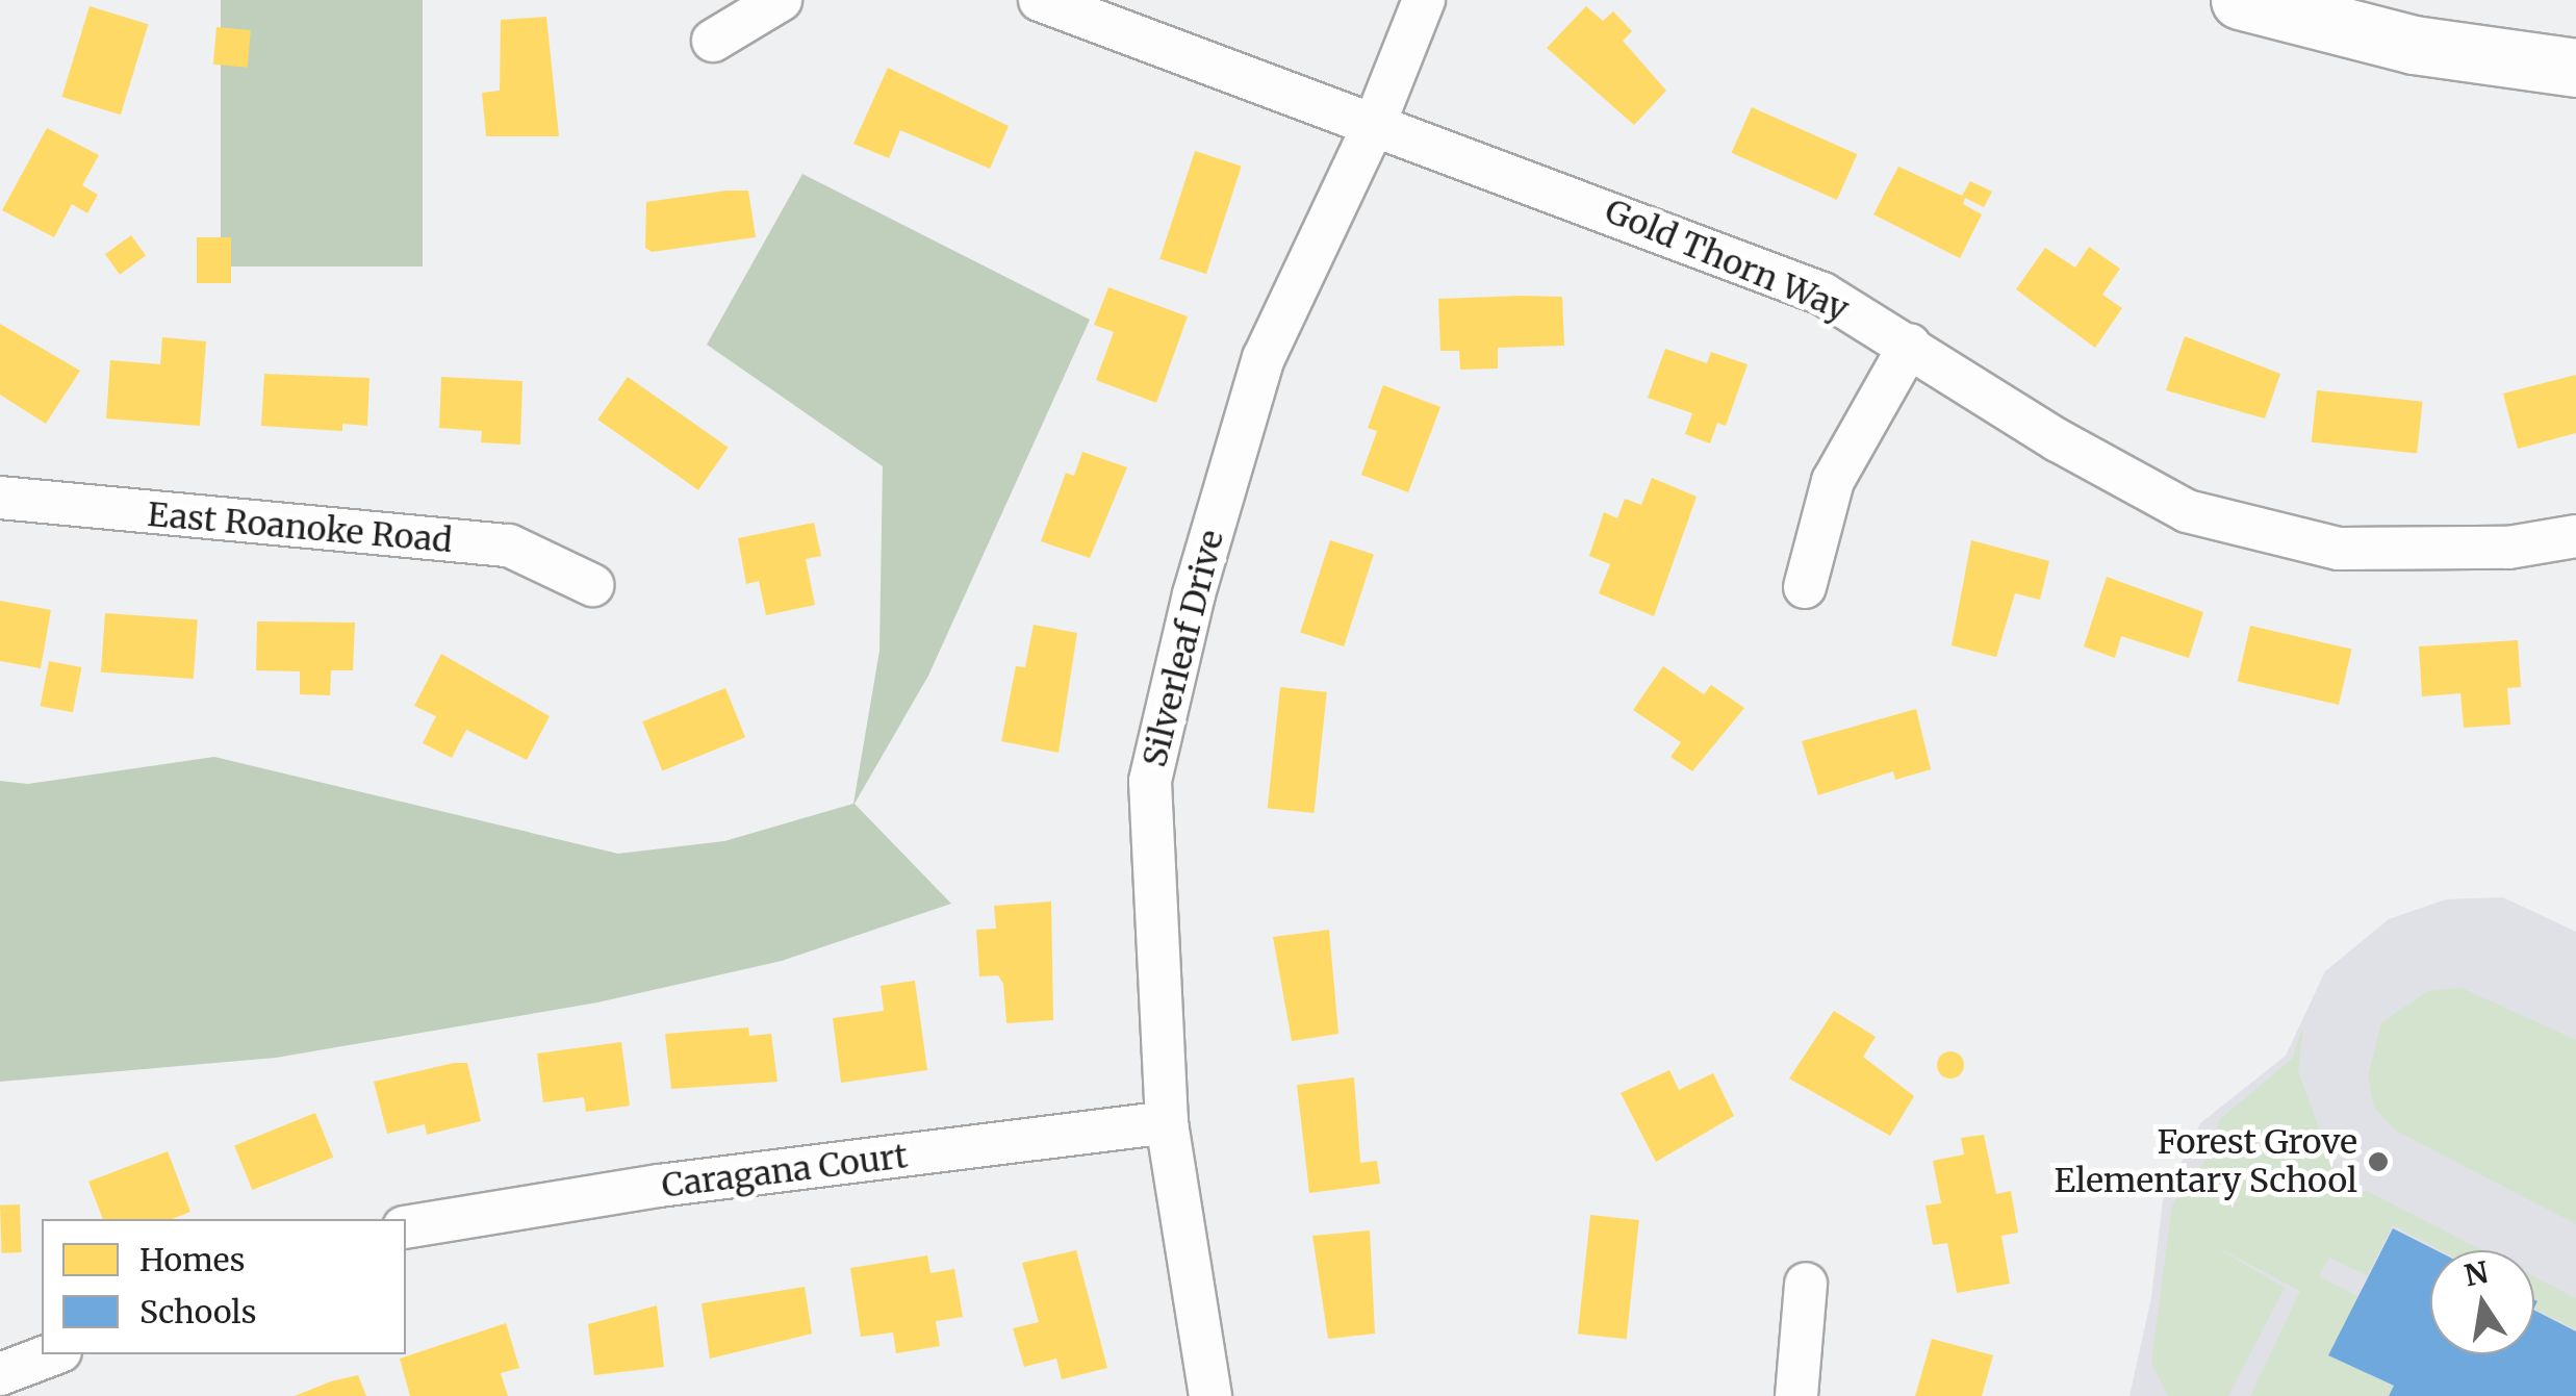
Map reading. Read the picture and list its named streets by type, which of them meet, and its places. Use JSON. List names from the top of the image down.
{
  "streets": {
    "street": [
      "Gold Thorn Way",
      "East Roanoke Road",
      "Silverleaf Drive",
      "Caragana Court"
    ]
  },
  "crossings": [
    ["Gold Thorn Way", "Silverleaf Drive"],
    ["Silverleaf Drive", "Caragana Court"]
  ],
  "places": ["Forest Grove Elementary School"],
  "legend": ["Homes", "Schools"],
  "north": "top"
}
